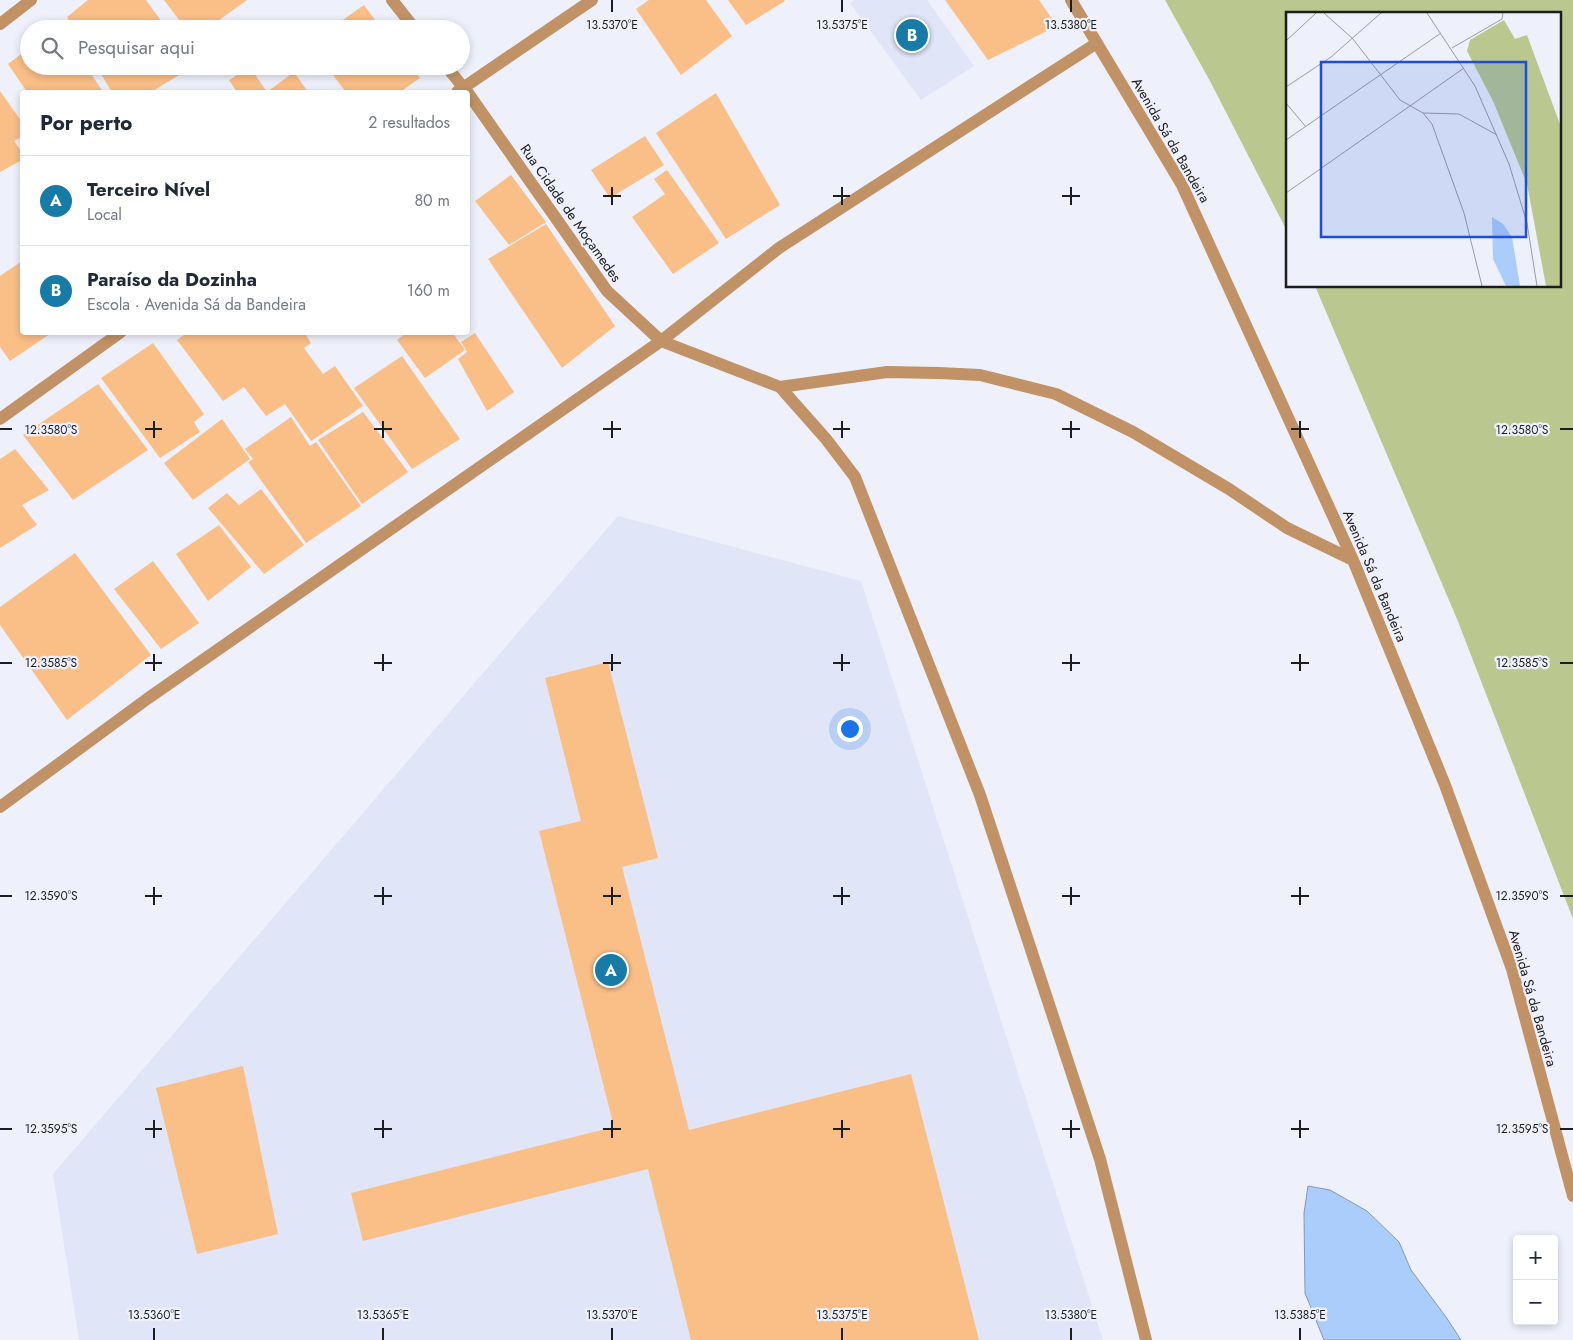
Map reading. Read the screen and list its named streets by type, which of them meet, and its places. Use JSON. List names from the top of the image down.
{
  "streets": {
    "street": ["Avenida Sá da Bandeira", "Rua Cidade de Moçamedes"]
  },
  "page": {
    "pins": ["B", "A"],
    "search": "Pesquisar aqui",
    "heading": ["Por perto", "2 resultados"],
    "list": [
      {
        "mark": "A",
        "name": "Terceiro Nível",
        "note": "Local",
        "value": "80 m"
      },
      {
        "mark": "B",
        "name": "Paraíso da Dozinha",
        "note": "Escola · Avenida Sá da Bandeira",
        "value": "160 m"
      }
    ],
    "map_buttons": ["+", "−"]
  },
  "coordinates": [
    "13.5370°E",
    "13.5375°E",
    "13.5380°E",
    "12.3580°S",
    "12.3585°S",
    "12.3590°S",
    "12.3595°S",
    "13.5360°E",
    "13.5365°E",
    "13.5385°E"
  ]
}
